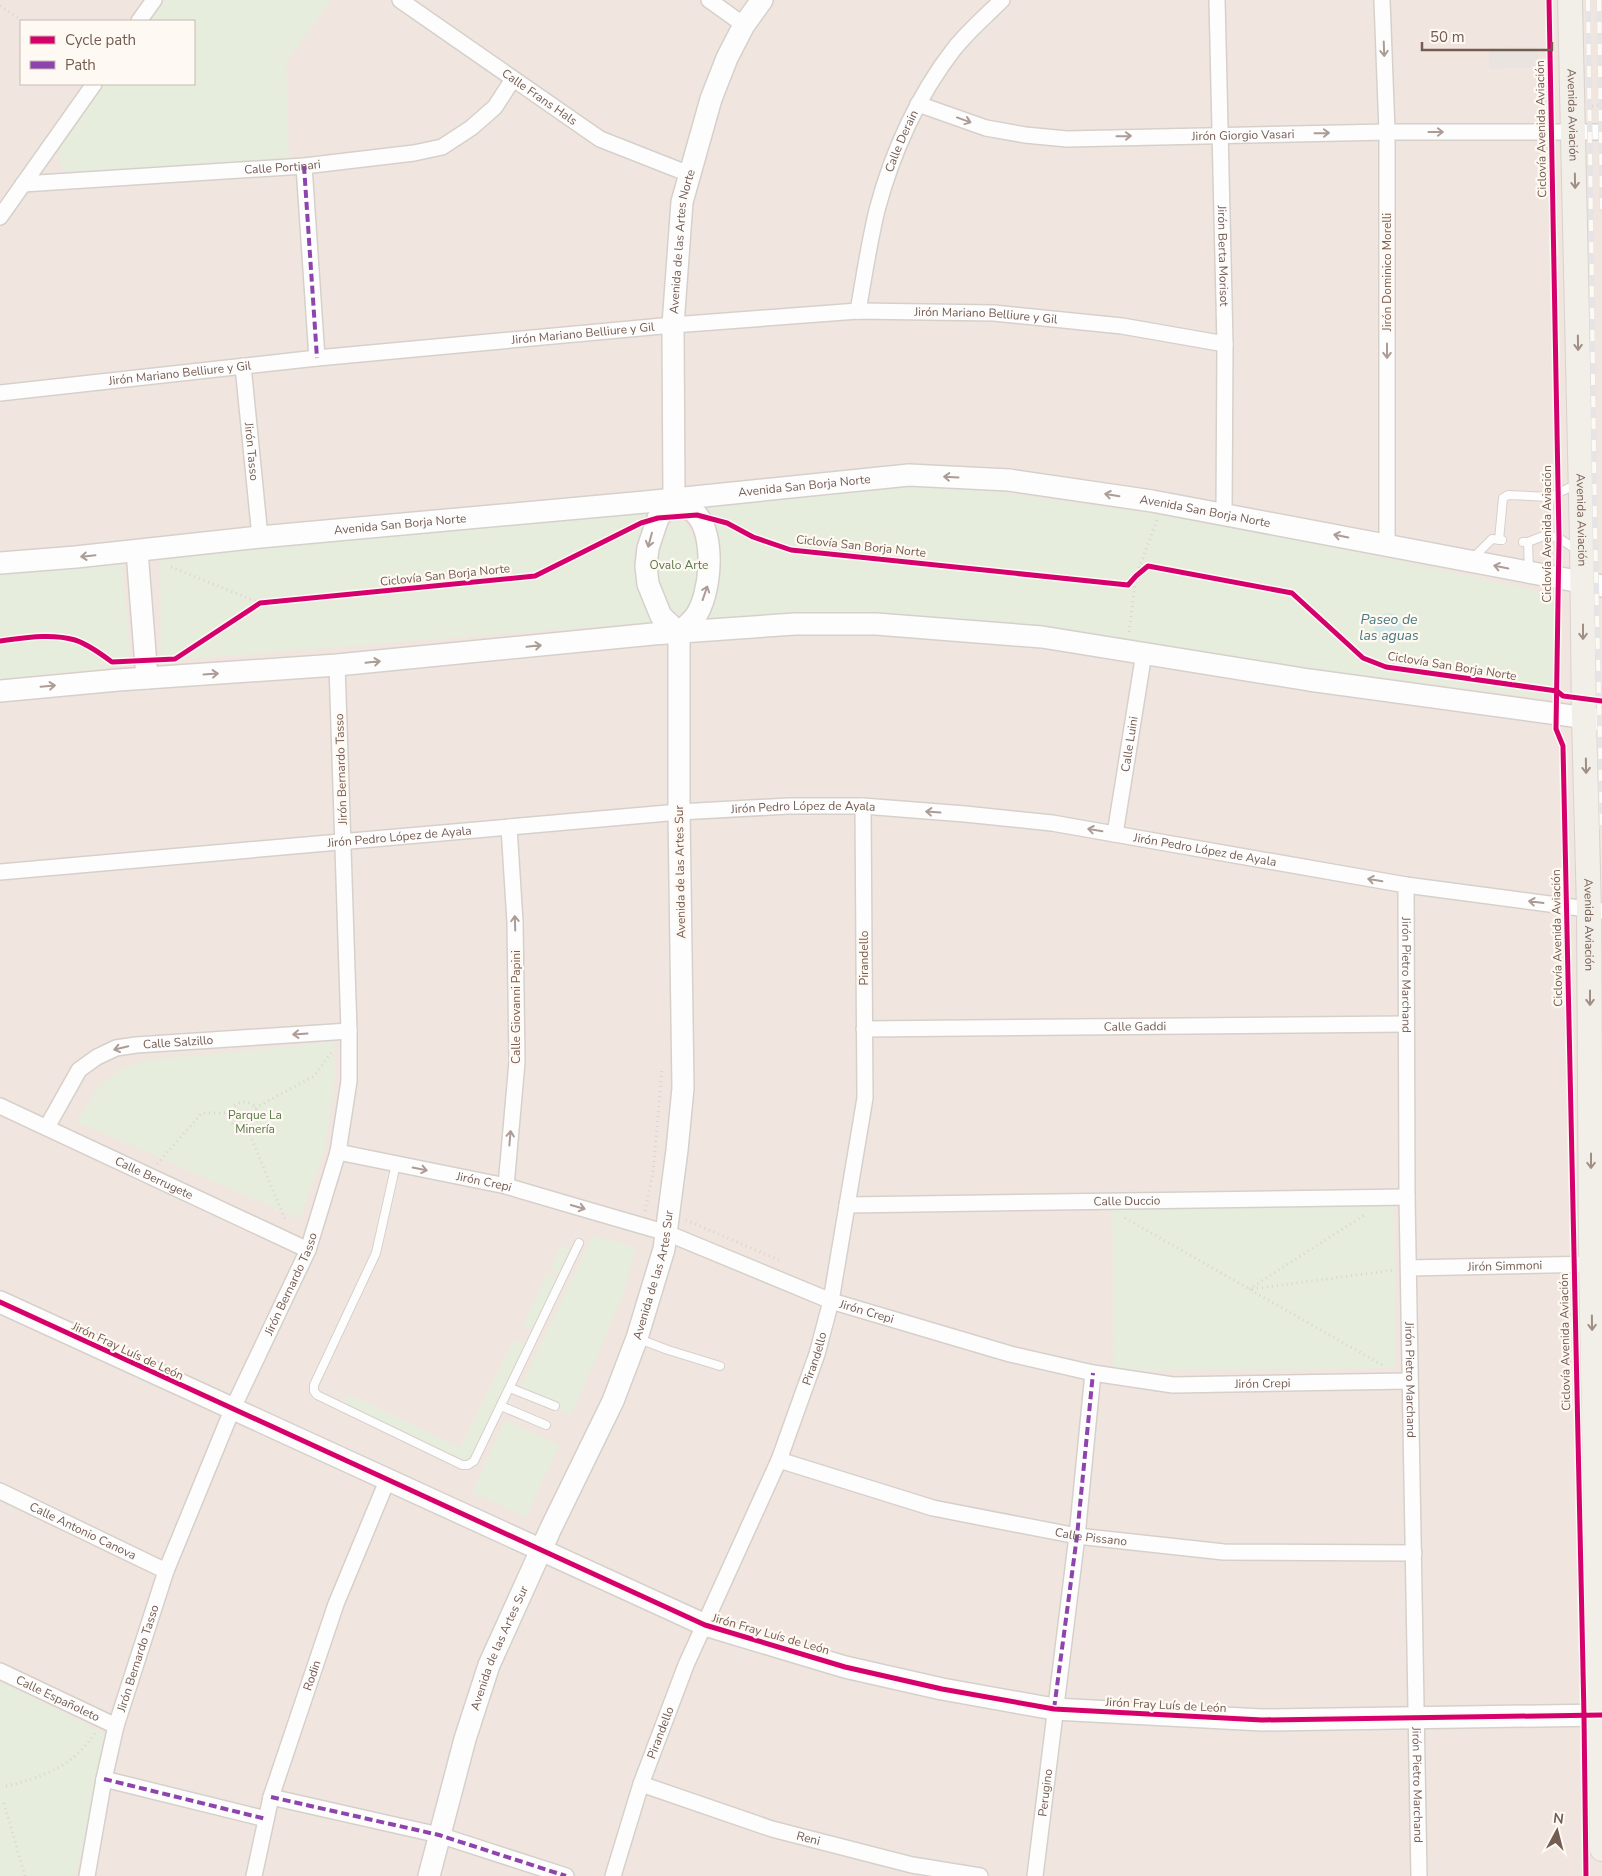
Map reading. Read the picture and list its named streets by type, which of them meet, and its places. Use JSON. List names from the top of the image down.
{
  "streets": {
    "main road": ["Avenida Aviación"],
    "street": [
      "Calle Frans Hals",
      "Jirón Giorgio Vasari",
      "Calle Derain",
      "Calle Portinari",
      "Avenida de las Artes Norte",
      "Jirón Berta Morisot",
      "Jirón Dominico Morelli",
      "Jirón Mariano Belliure y Gil",
      "Jirón Tasso",
      "Avenida San Borja Norte",
      "Calle Luini",
      "Jirón Bernardo Tasso",
      "Jirón Pedro López de Ayala",
      "Avenida de las Artes Sur",
      "Pirandello",
      "Jirón Pietro Marchand",
      "Calle Giovanni Papini",
      "Calle Gaddi",
      "Calle Salzillo",
      "Calle Berrugete",
      "Jirón Crepi",
      "Calle Duccio",
      "Jirón Simmoni",
      "Jirón Fray Luís de León",
      "Calle Antonio Canova",
      "Calle Pissano",
      "Rodin",
      "Calle Españoleto",
      "Perugino",
      "Reni"
    ],
    "cycle path": ["Ciclovía Avenida Aviación", "Ciclovía San Borja Norte"]
  },
  "crossings": [
    ["Calle Frans Hals", "Calle Portinari"],
    ["Calle Frans Hals", "Avenida de las Artes Norte"],
    ["Avenida Aviación", "Jirón Giorgio Vasari"],
    ["Avenida Aviación", "Avenida San Borja Norte"],
    ["Avenida Aviación", "Jirón Pedro López de Ayala"],
    ["Avenida Aviación", "Jirón Simmoni"],
    ["Avenida Aviación", "Jirón Fray Luís de León"],
    ["Jirón Giorgio Vasari", "Calle Derain"],
    ["Jirón Giorgio Vasari", "Jirón Berta Morisot"],
    ["Jirón Giorgio Vasari", "Jirón Dominico Morelli"],
    ["Calle Derain", "Jirón Mariano Belliure y Gil"],
    ["Avenida de las Artes Norte", "Jirón Mariano Belliure y Gil"],
    ["Avenida de las Artes Norte", "Avenida San Borja Norte"],
    ["Jirón Berta Morisot", "Jirón Mariano Belliure y Gil"],
    ["Jirón Berta Morisot", "Avenida San Borja Norte"],
    ["Jirón Dominico Morelli", "Avenida San Borja Norte"],
    ["Jirón Mariano Belliure y Gil", "Jirón Tasso"],
    ["Jirón Tasso", "Avenida San Borja Norte"],
    ["Calle Luini", "Jirón Pedro López de Ayala"],
    ["Jirón Bernardo Tasso", "Jirón Pedro López de Ayala"],
    ["Jirón Bernardo Tasso", "Calle Salzillo"],
    ["Jirón Bernardo Tasso", "Calle Berrugete"],
    ["Jirón Bernardo Tasso", "Jirón Crepi"],
    ["Jirón Bernardo Tasso", "Jirón Fray Luís de León"],
    ["Jirón Bernardo Tasso", "Calle Antonio Canova"],
    ["Jirón Bernardo Tasso", "Calle Españoleto"],
    ["Jirón Pedro López de Ayala", "Avenida de las Artes Sur"],
    ["Jirón Pedro López de Ayala", "Pirandello"],
    ["Jirón Pedro López de Ayala", "Jirón Pietro Marchand"],
    ["Jirón Pedro López de Ayala", "Calle Giovanni Papini"],
    ["Avenida de las Artes Sur", "Jirón Crepi"],
    ["Avenida de las Artes Sur", "Jirón Fray Luís de León"],
    ["Pirandello", "Calle Gaddi"],
    ["Pirandello", "Jirón Crepi"],
    ["Pirandello", "Calle Duccio"],
    ["Pirandello", "Jirón Fray Luís de León"],
    ["Pirandello", "Calle Pissano"],
    ["Pirandello", "Reni"],
    ["Jirón Pietro Marchand", "Calle Gaddi"],
    ["Jirón Pietro Marchand", "Jirón Crepi"],
    ["Jirón Pietro Marchand", "Calle Duccio"],
    ["Jirón Pietro Marchand", "Jirón Simmoni"],
    ["Jirón Pietro Marchand", "Jirón Fray Luís de León"],
    ["Jirón Pietro Marchand", "Calle Pissano"],
    ["Calle Giovanni Papini", "Jirón Crepi"],
    ["Calle Salzillo", "Calle Berrugete"],
    ["Jirón Crepi", "Perugino"],
    ["Jirón Fray Luís de León", "Rodin"],
    ["Jirón Fray Luís de León", "Perugino"],
    ["Calle Pissano", "Perugino"]
  ],
  "one_way": [
    "Avenida Aviación",
    "Jirón Giorgio Vasari",
    "Jirón Dominico Morelli",
    "Jirón Pedro López de Ayala",
    "Calle Giovanni Papini",
    "Calle Salzillo"
  ],
  "water": ["Paseo de las aguas"],
  "parks": ["Ovalo Arte", "Parque La Minería"],
  "legend": ["Cycle path", "Path"],
  "scale_bar": "50 m",
  "north": "top"
}
